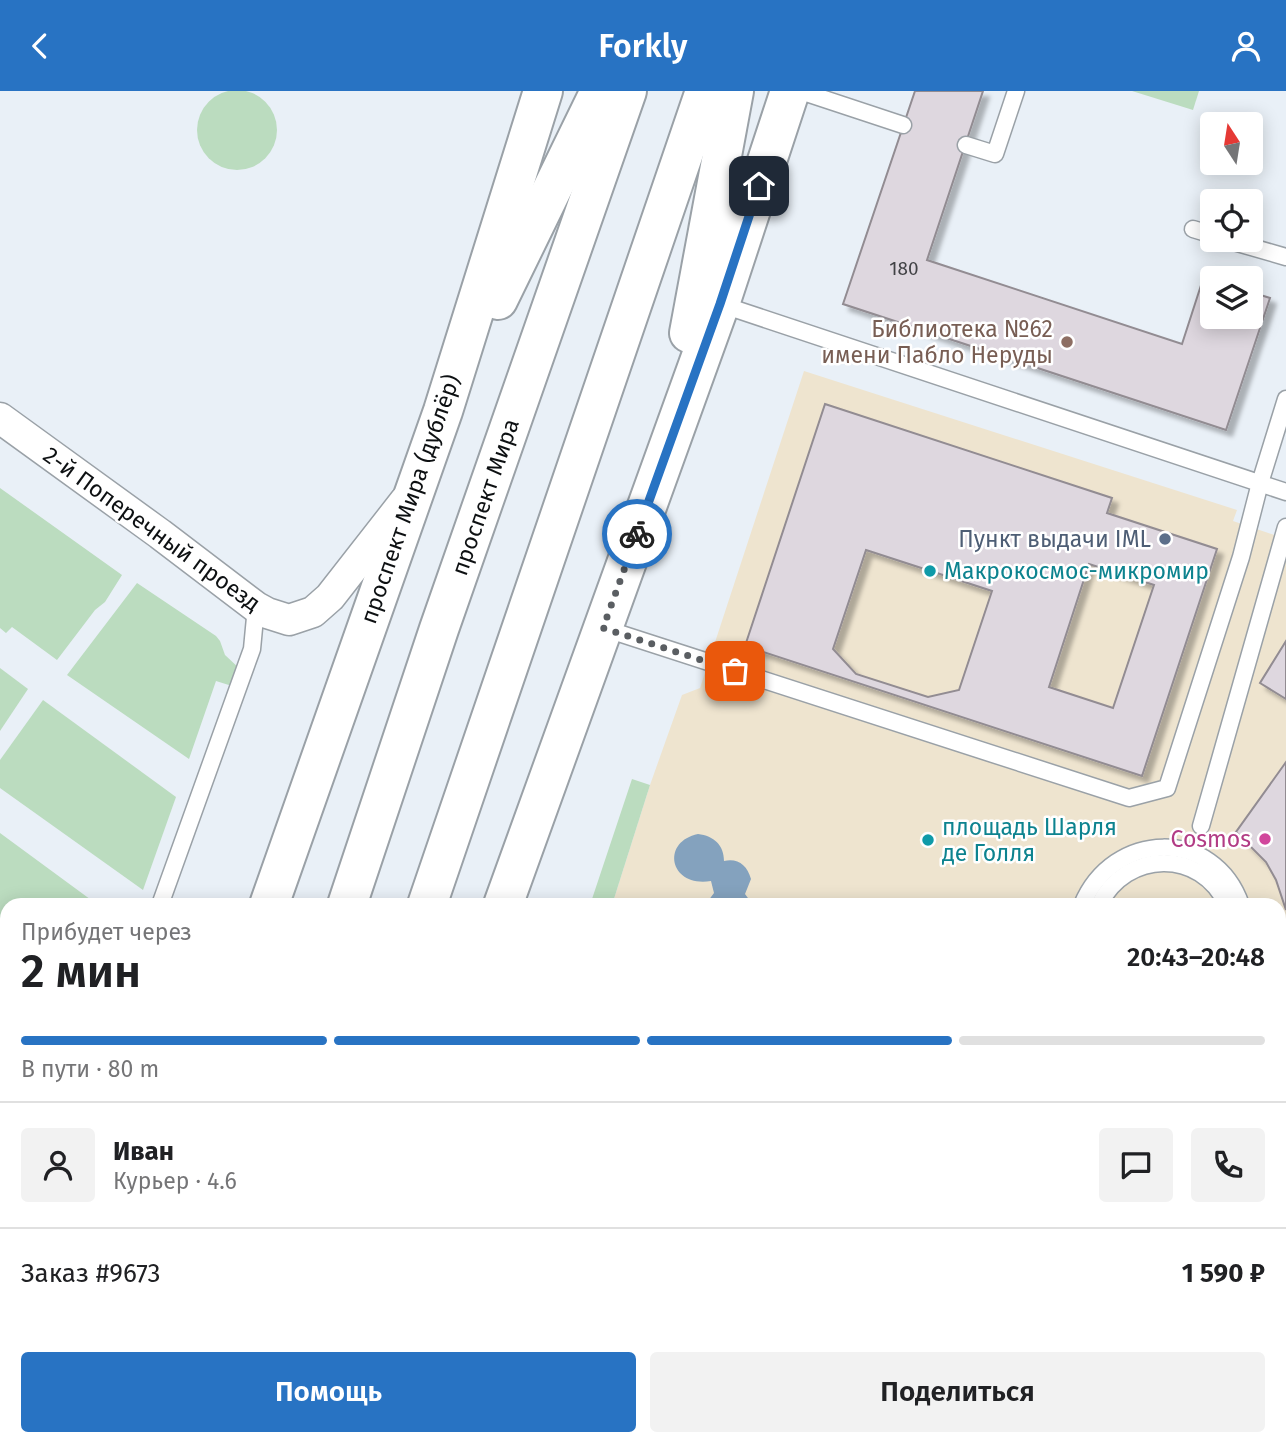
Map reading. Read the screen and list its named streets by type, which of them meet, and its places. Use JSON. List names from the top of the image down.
{
  "streets": {
    "main road": ["проспект Мира", "проспект Мира (дублёр)"],
    "street": ["2-й Поперечный проезд"]
  },
  "crossings": [
    ["проспект Мира (дублёр)", "2-й Поперечный проезд"]
  ],
  "places": [
    "Библиотека №62 имени Пабло Неруды",
    "Пункт выдачи IML",
    "Макрокосмос-микромир",
    "Cosmos",
    "площадь Шарля де Голля"
  ],
  "house_numbers": ["180"],
  "north": "top",
  "page": {
    "header": "Forkly",
    "heading": ["2 мин", "Прибудет через", "20:43–20:48"],
    "panel": [
      "Иван",
      "Курьер · 4.6",
      "Заказ #9673",
      "1 590 ₽"
    ],
    "bar": "В пути · 80 m",
    "buttons": ["Помощь", "Поделиться"]
  }
}
